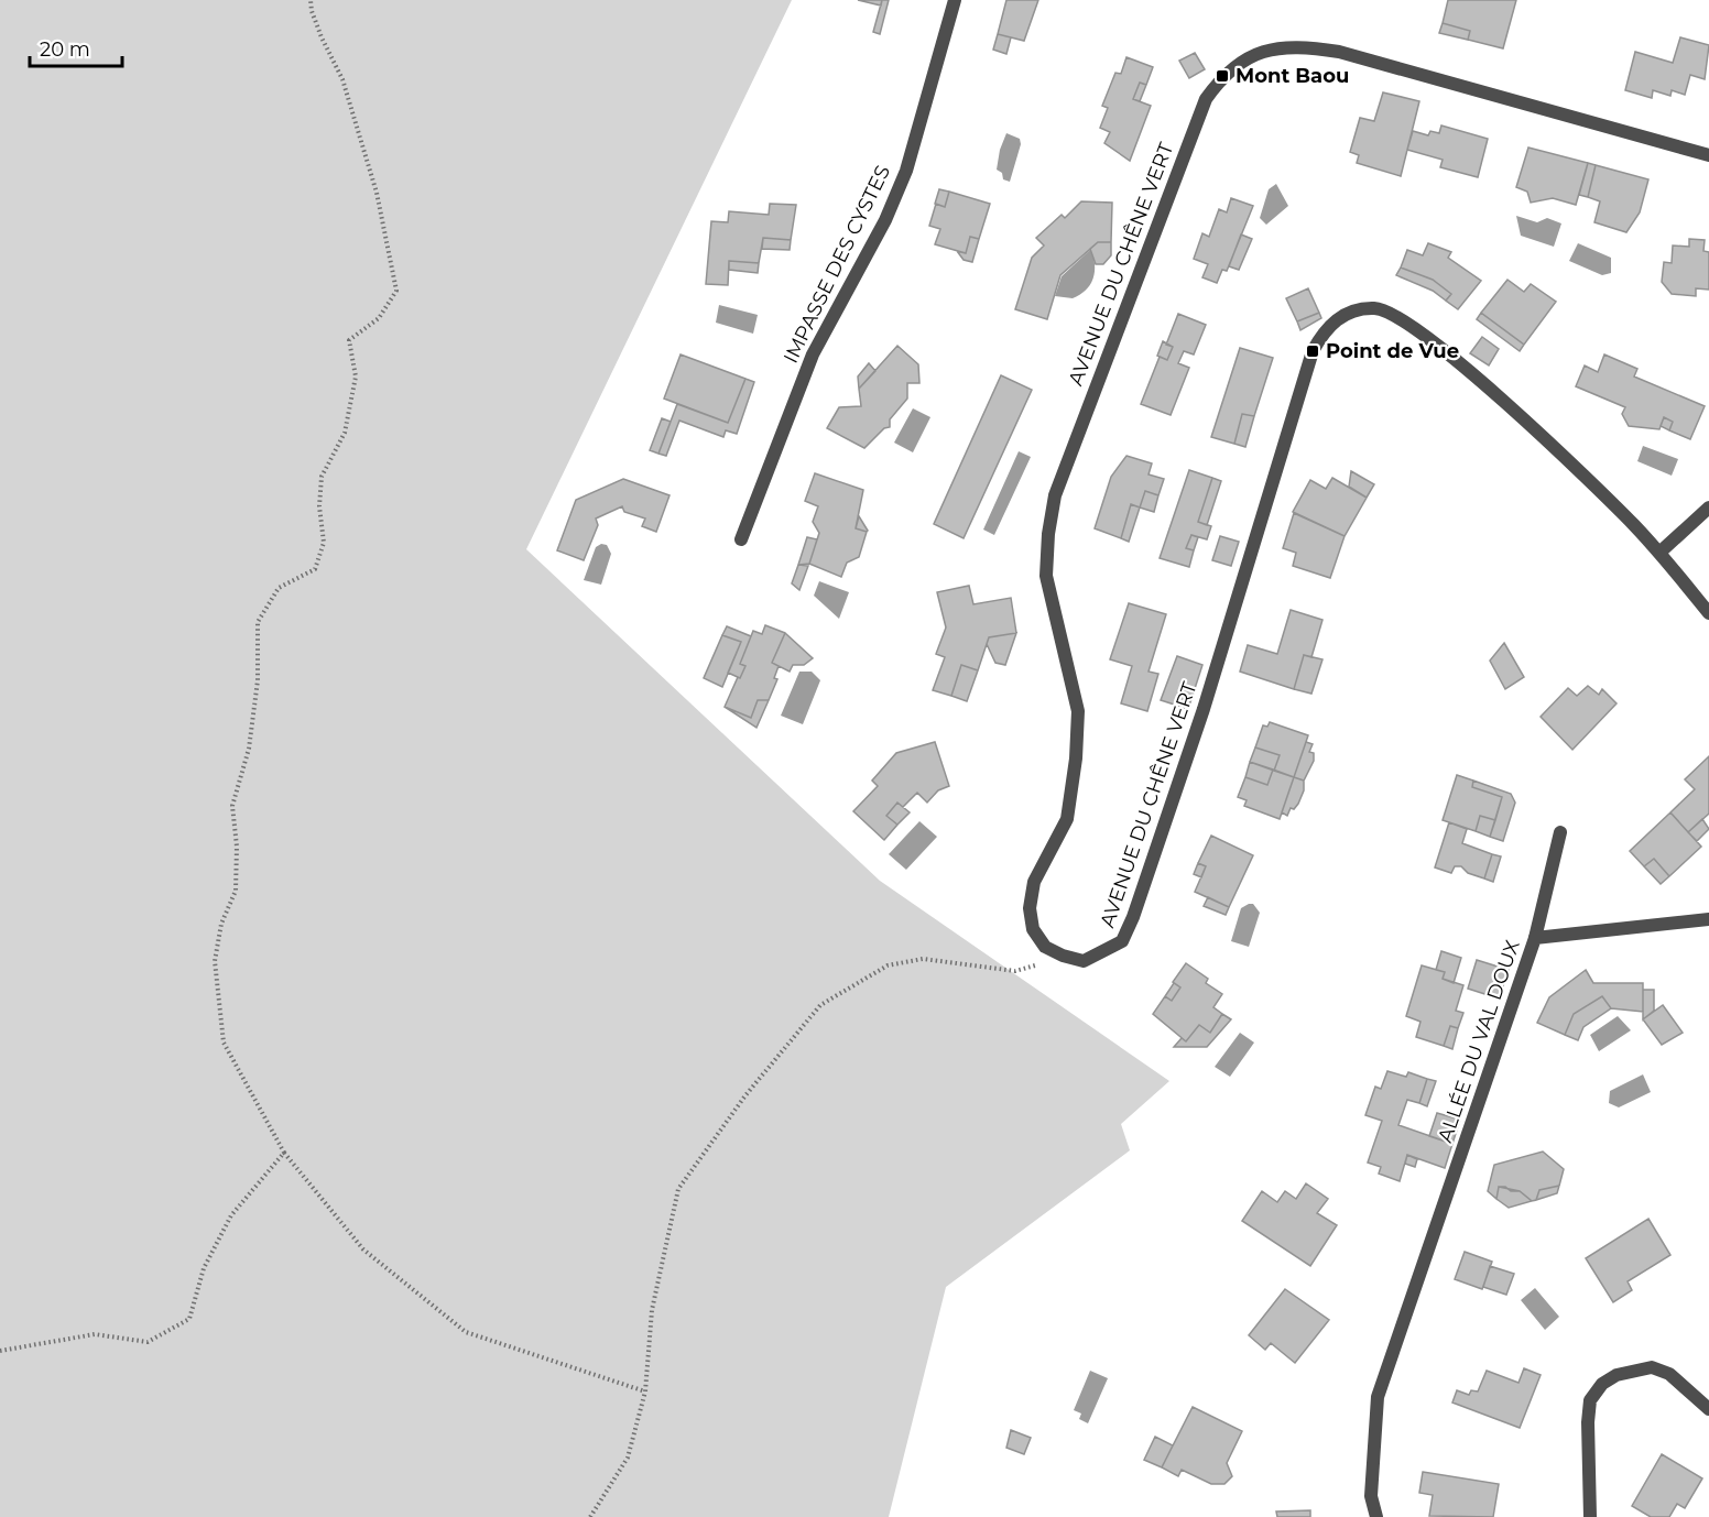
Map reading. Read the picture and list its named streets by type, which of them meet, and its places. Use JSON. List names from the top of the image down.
{
  "streets": {
    "street": ["IMPASSE DES CYSTES", "AVENUE DU CHÊNE VERT", "ALLÉE DU VAL DOUX"]
  },
  "places": {
    "transit": ["Mont Baou", "Point de Vue"]
  },
  "scale_bar": "20 m"
}
